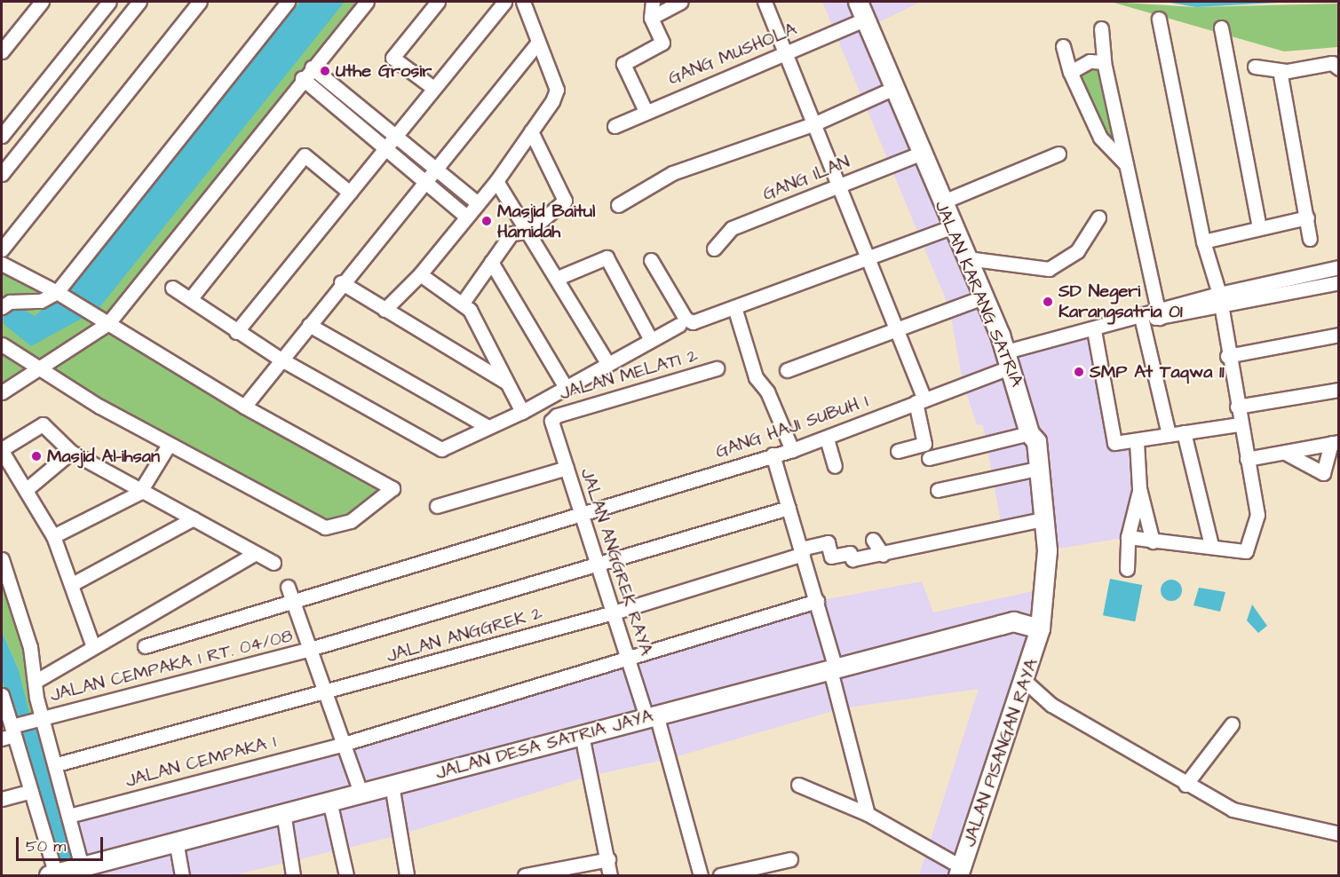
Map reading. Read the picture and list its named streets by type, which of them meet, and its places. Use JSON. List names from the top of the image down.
{
  "streets": {
    "street": [
      "GANG MUSHOLA",
      "GANG ILAN",
      "JALAN KARANG SATRIA",
      "JALAN MELATI 2",
      "GANG HAJI SUBUH I",
      "JALAN ANGGREK RAYA",
      "JALAN ANGGREK 2",
      "JALAN CEMPAKA 1 RT. 04/08",
      "JALAN DESA SATRIA JAYA",
      "JALAN PISANGAN RAYA",
      "JALAN CEMPAKA 1"
    ]
  },
  "crossings": [
    ["GANG MUSHOLA", "JALAN KARANG SATRIA"],
    ["GANG ILAN", "JALAN KARANG SATRIA"],
    ["JALAN KARANG SATRIA", "GANG HAJI SUBUH I"],
    ["JALAN KARANG SATRIA", "JALAN DESA SATRIA JAYA"],
    ["JALAN KARANG SATRIA", "JALAN PISANGAN RAYA"],
    ["JALAN MELATI 2", "JALAN ANGGREK RAYA"],
    ["GANG HAJI SUBUH I", "JALAN ANGGREK RAYA"],
    ["JALAN ANGGREK RAYA", "JALAN ANGGREK 2"],
    ["JALAN ANGGREK RAYA", "JALAN CEMPAKA 1 RT. 04/08"],
    ["JALAN ANGGREK RAYA", "JALAN DESA SATRIA JAYA"],
    ["JALAN ANGGREK RAYA", "JALAN CEMPAKA 1"],
    ["JALAN DESA SATRIA JAYA", "JALAN PISANGAN RAYA"]
  ],
  "places": [
    "Uthe Grosir",
    "Masjid Baitul Hamidah",
    "SD Negeri Karangsatria 01",
    "SMP At Taqwa 11",
    "Masjid Al-ihsan"
  ],
  "scale_bar": "50 m"
}
